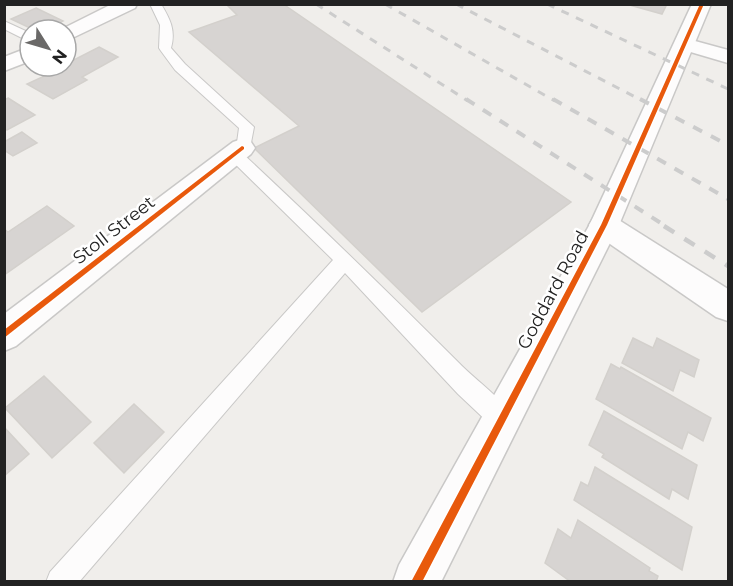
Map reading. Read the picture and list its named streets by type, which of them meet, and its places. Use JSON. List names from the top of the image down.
{
  "streets": {
    "street": ["Stoll Street", "Goddard Road"]
  },
  "north": "bottom right"
}
